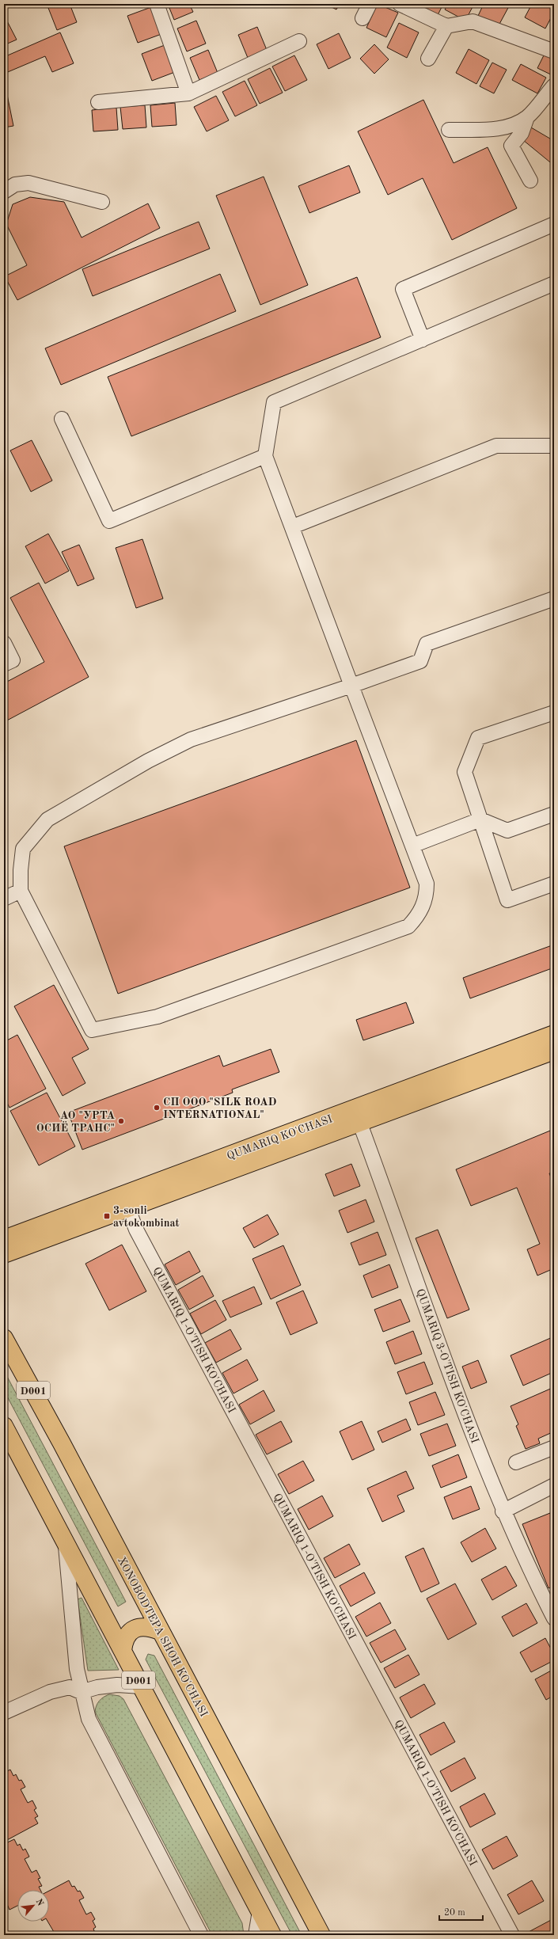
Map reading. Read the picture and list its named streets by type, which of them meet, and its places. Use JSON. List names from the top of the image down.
{
  "streets": {
    "main road": ["QUMARIQ KO'CHASI", "D001", "XONOBODTEPA SHOH KO'CHASI"],
    "street": ["QUMARIQ 1-O'TISH KO'CHASI", "QUMARIQ 3-O'TISH KO'CHASI"]
  },
  "crossings": [
    ["QUMARIQ KO'CHASI", "QUMARIQ 1-O'TISH KO'CHASI"],
    ["QUMARIQ KO'CHASI", "QUMARIQ 3-O'TISH KO'CHASI"]
  ],
  "places": {
    "other": ["СП ООО \"SILK ROAD INTERNATIONAL\"", "АО \"УРТА ОСИЁ ТРАНС\""],
    "transit": ["3-sonli avtokombinat"]
  },
  "scale_bar": "20 m",
  "north": "top right"
}
